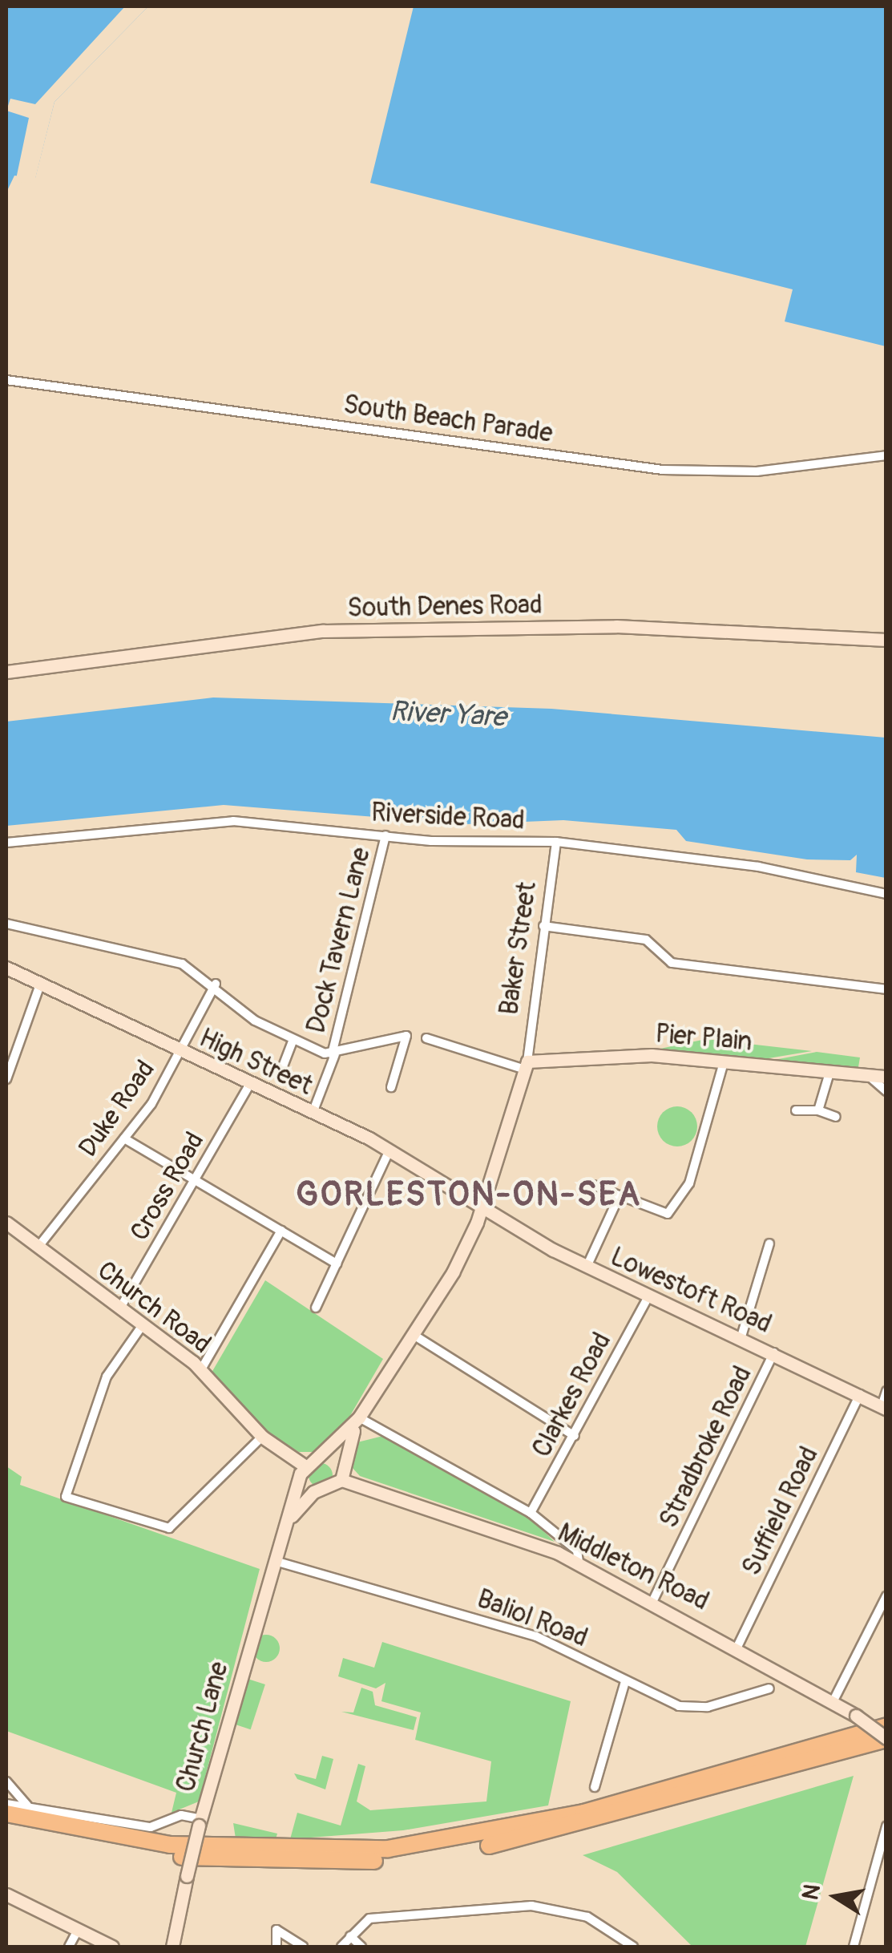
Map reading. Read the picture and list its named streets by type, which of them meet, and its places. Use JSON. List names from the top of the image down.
{
  "streets": {
    "street": [
      "South Beach Parade",
      "South Denes Road",
      "Riverside Road",
      "Dock Tavern Lane",
      "Baker Street",
      "Pier Plain",
      "High Street",
      "Duke Road",
      "Cross Road",
      "Lowestoft Road",
      "Church Road",
      "Clarkes Road",
      "Stradbroke Road",
      "Suffield Road",
      "Middleton Road",
      "Baliol Road",
      "Church Lane"
    ]
  },
  "crossings": [
    ["Riverside Road", "Dock Tavern Lane"],
    ["Riverside Road", "Baker Street"],
    ["Dock Tavern Lane", "High Street"],
    ["Baker Street", "Pier Plain"],
    ["Baker Street", "High Street"],
    ["Baker Street", "Lowestoft Road"],
    ["High Street", "Duke Road"],
    ["High Street", "Cross Road"],
    ["High Street", "Lowestoft Road"],
    ["Duke Road", "Church Road"],
    ["Cross Road", "Church Road"],
    ["Lowestoft Road", "Clarkes Road"],
    ["Lowestoft Road", "Stradbroke Road"],
    ["Lowestoft Road", "Suffield Road"],
    ["Church Road", "Church Lane"],
    ["Stradbroke Road", "Middleton Road"],
    ["Suffield Road", "Middleton Road"],
    ["Middleton Road", "Church Lane"],
    ["Baliol Road", "Church Lane"]
  ],
  "districts": ["GORLESTON-ON-SEA"],
  "water": ["River Yare"],
  "north": "left"
}
